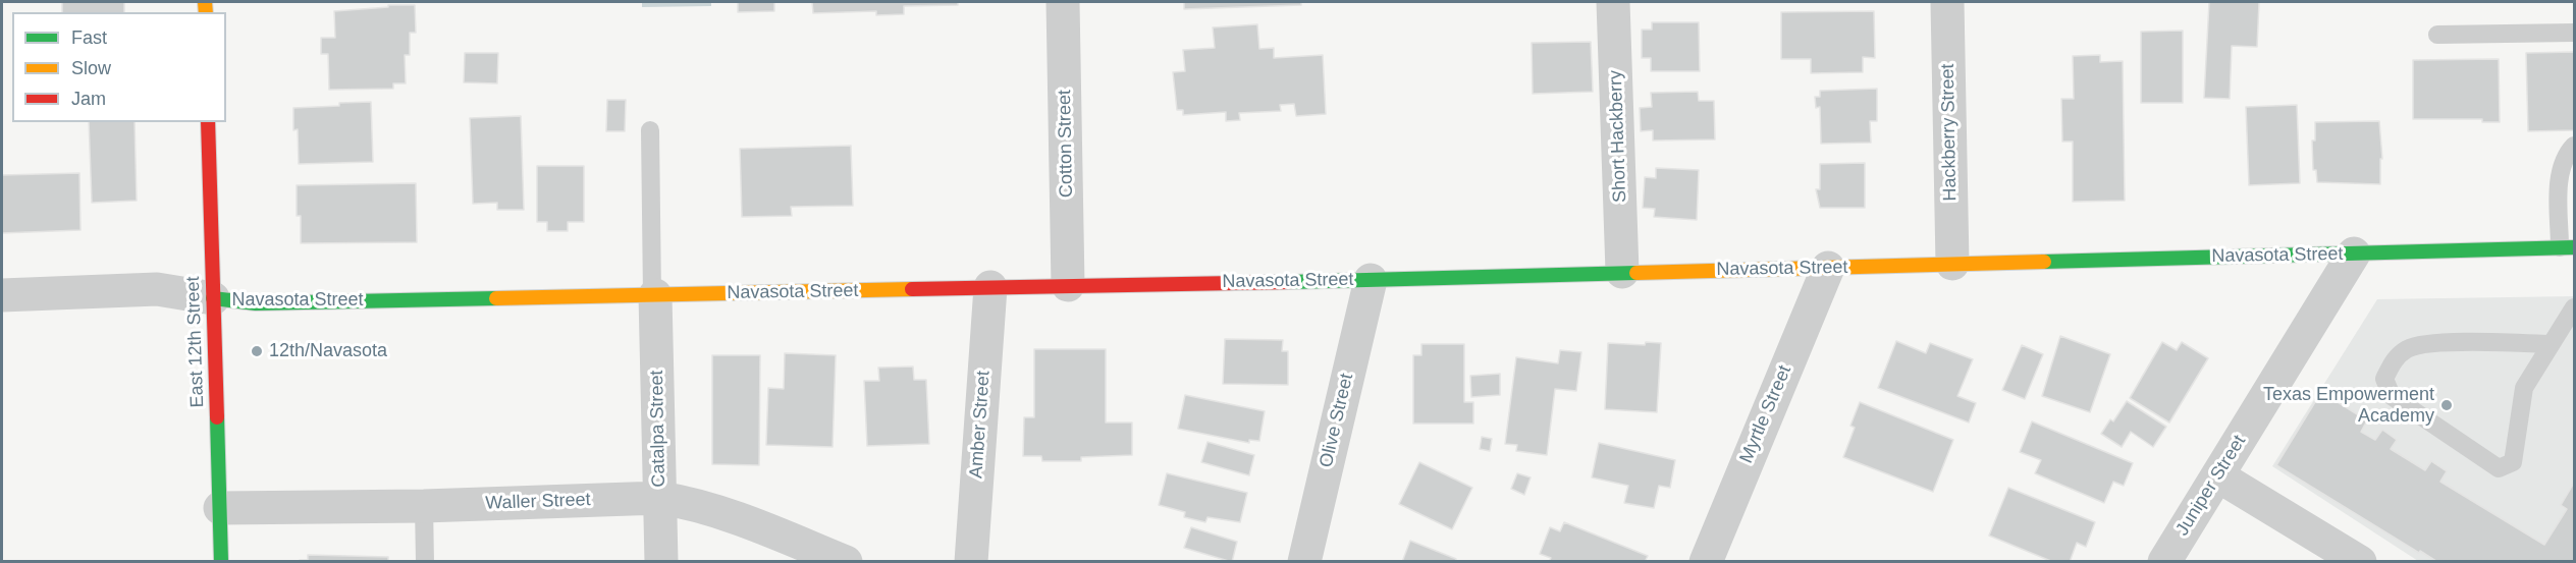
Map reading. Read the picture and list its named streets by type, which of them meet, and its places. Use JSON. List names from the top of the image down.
{
  "streets": {
    "street": [
      "Hackberry Street",
      "Short Hackberry",
      "Cotton Street",
      "Navasota Street",
      "East 12th Street",
      "Myrtle Street",
      "Olive Street",
      "Amber Street",
      "Catalpa Street",
      "Juniper Street",
      "Waller Street"
    ]
  },
  "crossings": [
    ["Hackberry Street", "Navasota Street"],
    ["Short Hackberry", "Navasota Street"],
    ["Cotton Street", "Navasota Street"],
    ["Navasota Street", "East 12th Street"],
    ["Navasota Street", "Myrtle Street"],
    ["Navasota Street", "Olive Street"],
    ["Navasota Street", "Amber Street"],
    ["Navasota Street", "Catalpa Street"],
    ["Navasota Street", "Juniper Street"],
    ["East 12th Street", "Waller Street"],
    ["Catalpa Street", "Waller Street"]
  ],
  "places": ["12th/Navasota", "Texas Empowerment Academy"],
  "legend": ["Fast", "Slow", "Jam"]
}
